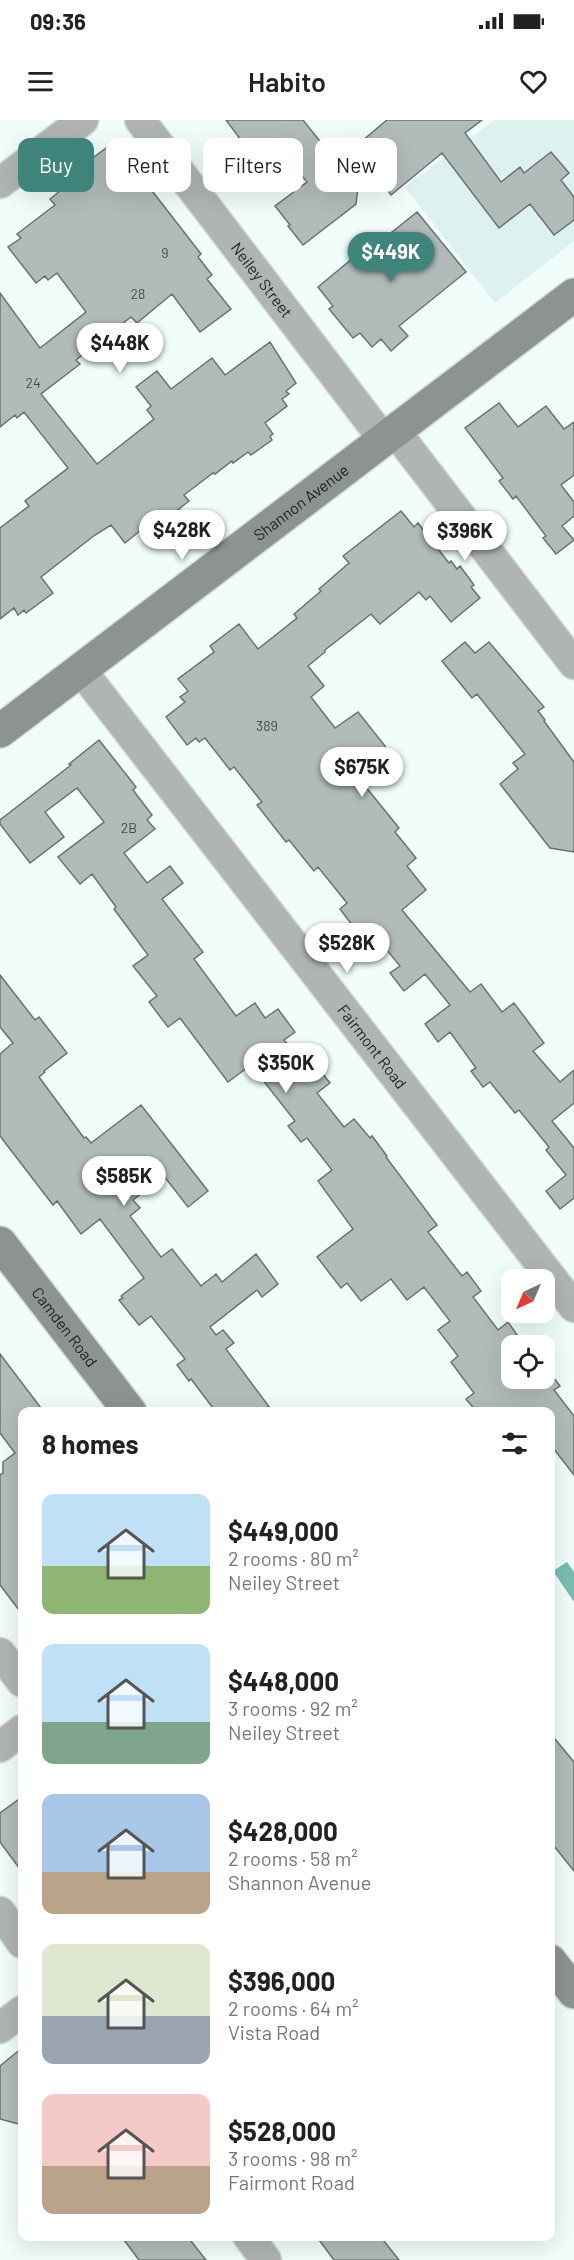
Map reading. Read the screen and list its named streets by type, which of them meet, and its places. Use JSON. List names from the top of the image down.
{
  "streets": {
    "main road": ["Shannon Avenue", "Camden Road"],
    "street": ["Neiley Street", "Fairmont Road"]
  },
  "crossings": [
    ["Neiley Street", "Shannon Avenue"],
    ["Shannon Avenue", "Fairmont Road"]
  ],
  "house_numbers": [
    "9",
    "28",
    "24",
    "389",
    "2B"
  ],
  "north": "bottom left",
  "page": {
    "status": "09:36",
    "header": "Habito",
    "chip": [
      "Buy",
      "Rent",
      "Filters",
      "New"
    ],
    "price": [
      "$449K",
      "$448K",
      "$428K",
      "$396K",
      "$675K",
      "$528K",
      "$350K",
      "$585K"
    ],
    "heading": "8 homes",
    "list": [
      {
        "name": "$449,000",
        "note": "2 rooms · 80 m² · Neiley Street"
      },
      {
        "name": "$448,000",
        "note": "3 rooms · 92 m² · Neiley Street"
      },
      {
        "name": "$428,000",
        "note": "2 rooms · 58 m² · Shannon Avenue"
      },
      {
        "name": "$396,000",
        "note": "2 rooms · 64 m² · Vista Road"
      },
      {
        "name": "$528,000",
        "note": "3 rooms · 98 m² · Fairmont Road"
      }
    ]
  }
}
